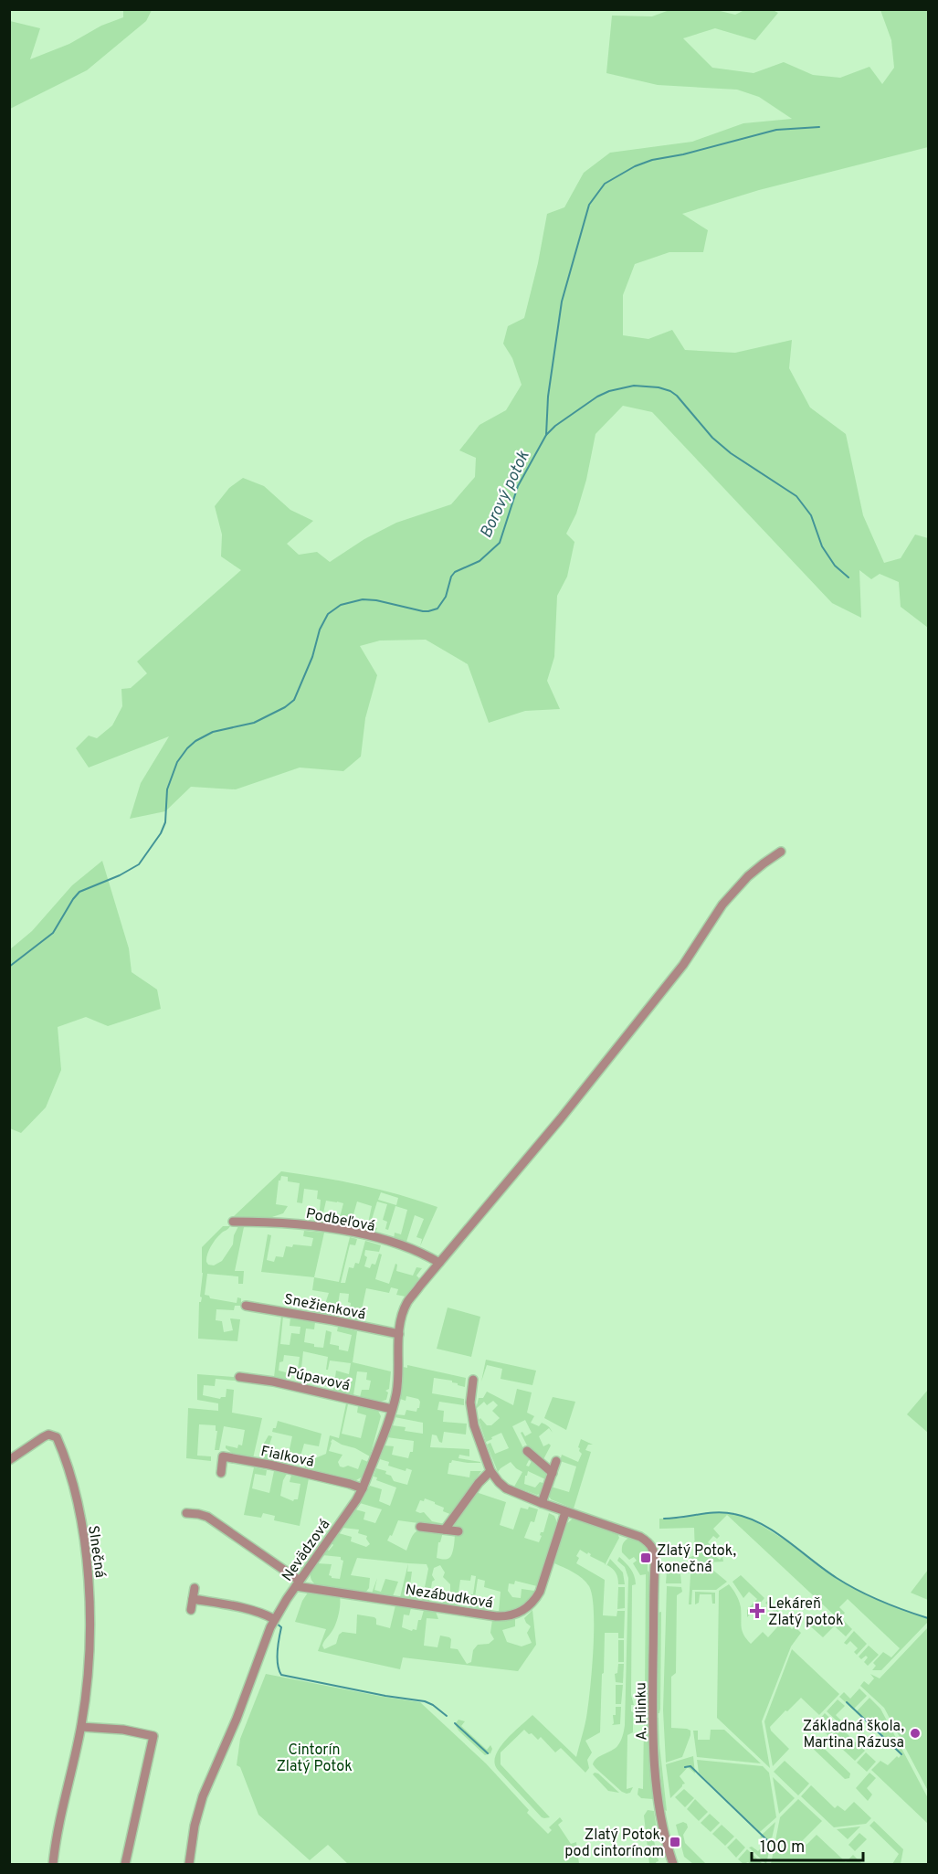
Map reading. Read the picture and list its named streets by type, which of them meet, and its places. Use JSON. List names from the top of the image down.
{
  "streets": {
    "street": [
      "Podbeľová",
      "Snežienková",
      "Púpavová",
      "Fialková",
      "Nevädzová",
      "Slnečná",
      "Nezábudková",
      "A. Hlinku"
    ]
  },
  "crossings": [
    ["Podbeľová", "Nevädzová"],
    ["Snežienková", "Nevädzová"],
    ["Púpavová", "Nevädzová"],
    ["Fialková", "Nevädzová"],
    ["Nevädzová", "Nezábudková"],
    ["Nezábudková", "A. Hlinku"]
  ],
  "water": ["Borový potok"],
  "parks": ["Cintorín Zlatý Potok"],
  "places": {
    "transit": ["Zlatý Potok, konečná", "Zlatý Potok, pod cintorínom"],
    "health": ["Lekáreň Zlatý potok"],
    "other": ["Základná škola, Martina Rázusa"]
  },
  "scale_bar": "100 m"
}
